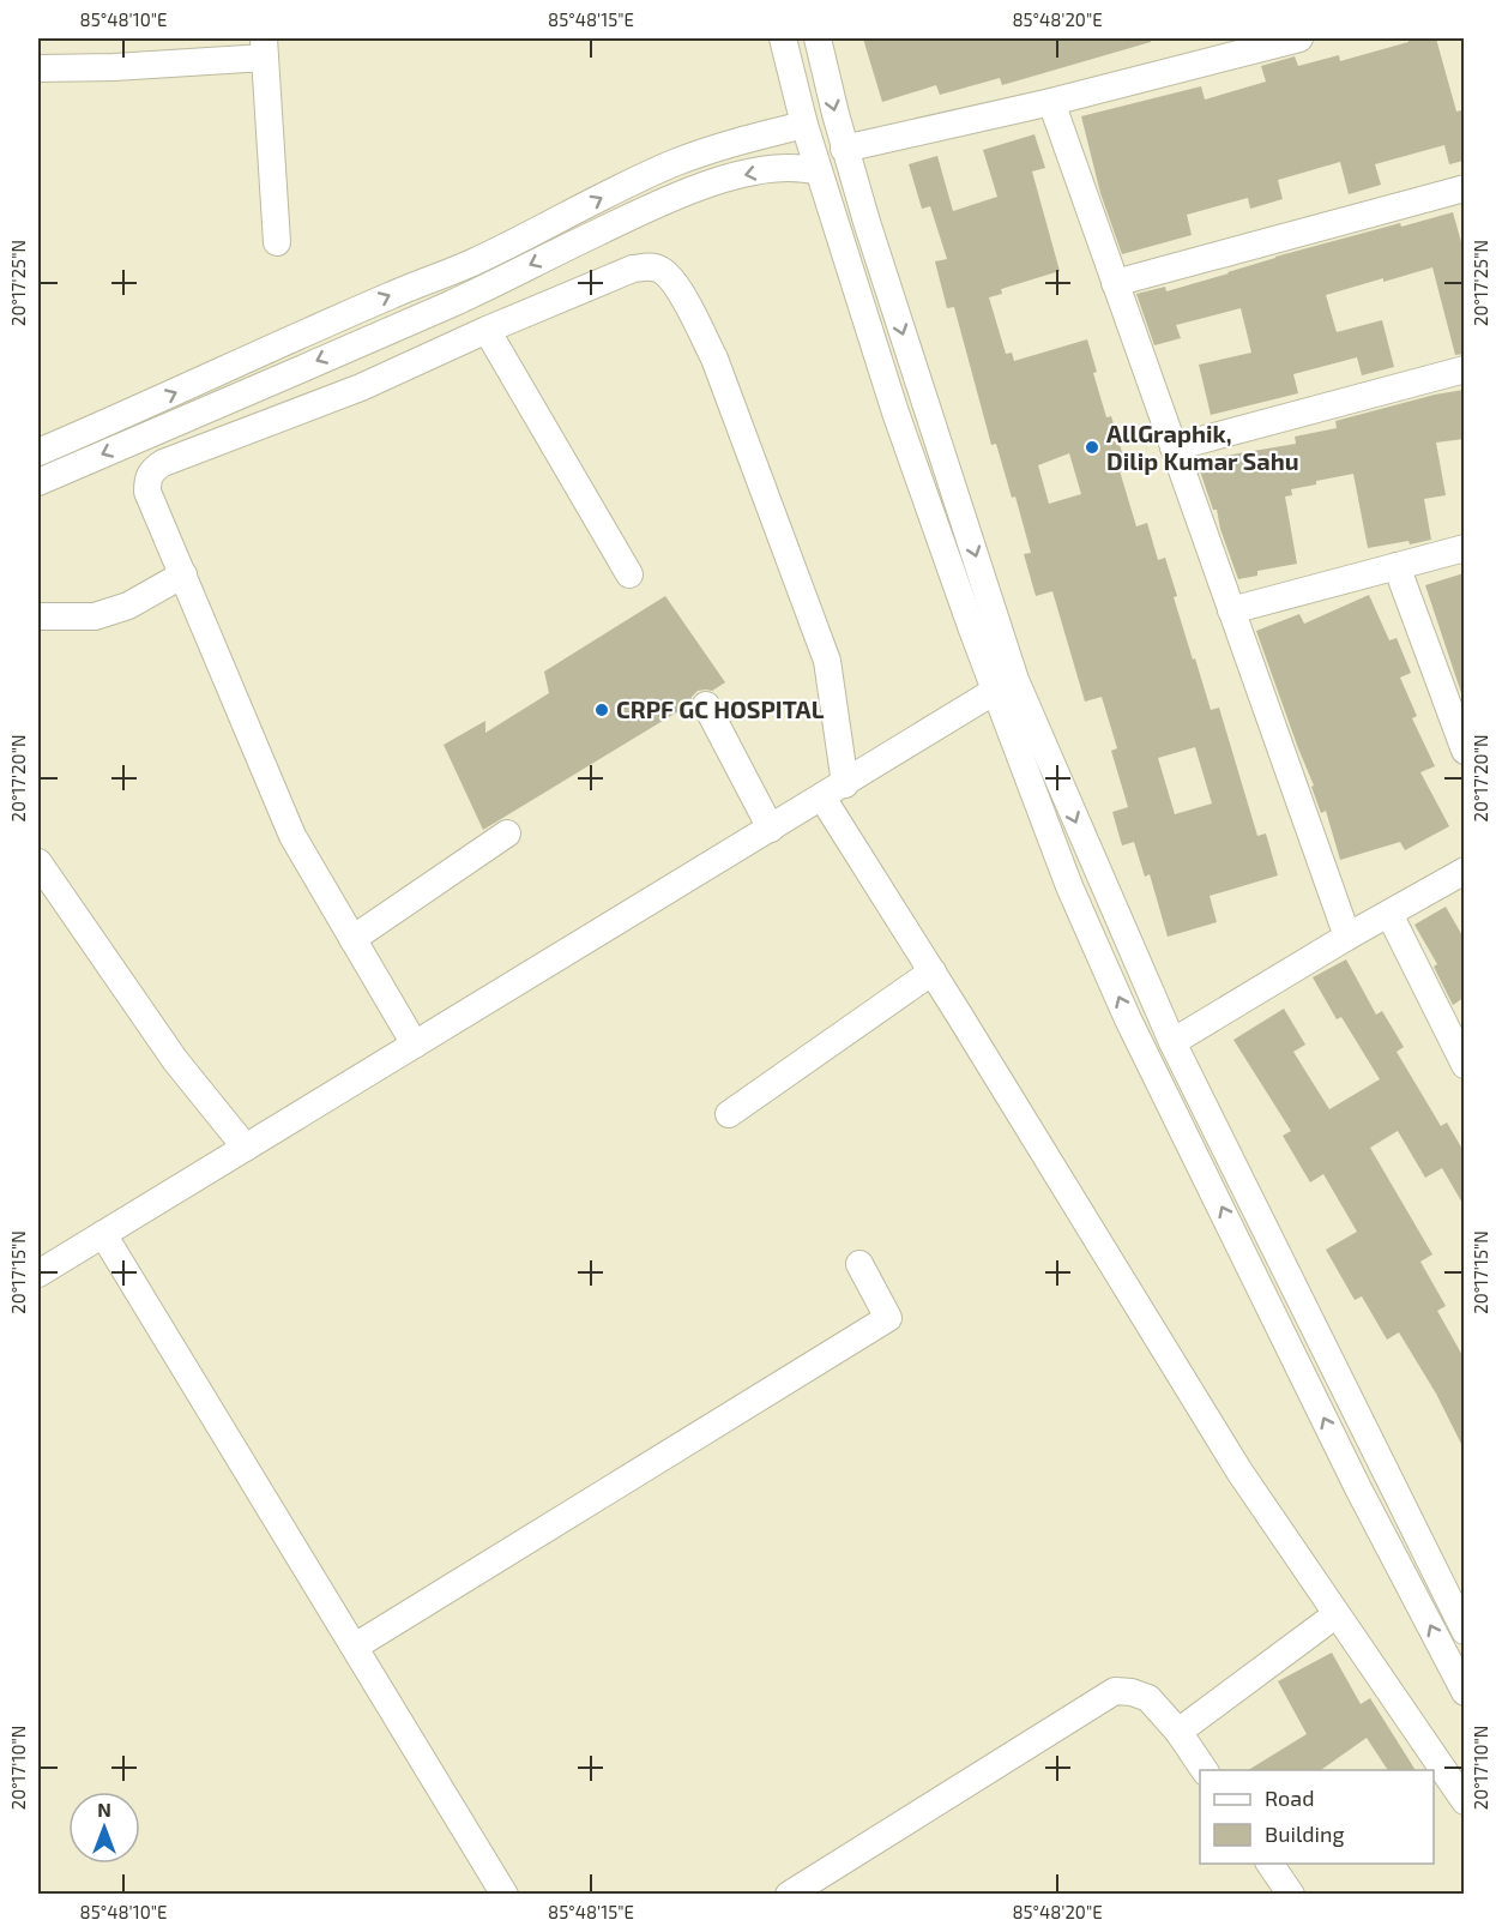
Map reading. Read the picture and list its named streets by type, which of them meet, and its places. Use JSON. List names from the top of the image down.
{
  "places": ["AllGraphik, Dilip Kumar Sahu", "CRPF GC HOSPITAL"],
  "legend": ["Road", "Building"],
  "north": "top",
  "coordinates": [
    "85°48'10\"E",
    "85°48'15\"E",
    "85°48'20\"E",
    "20°17'25\"N",
    "20°17'20\"N",
    "20°17'15\"N",
    "20°17'10\"N"
  ]
}
